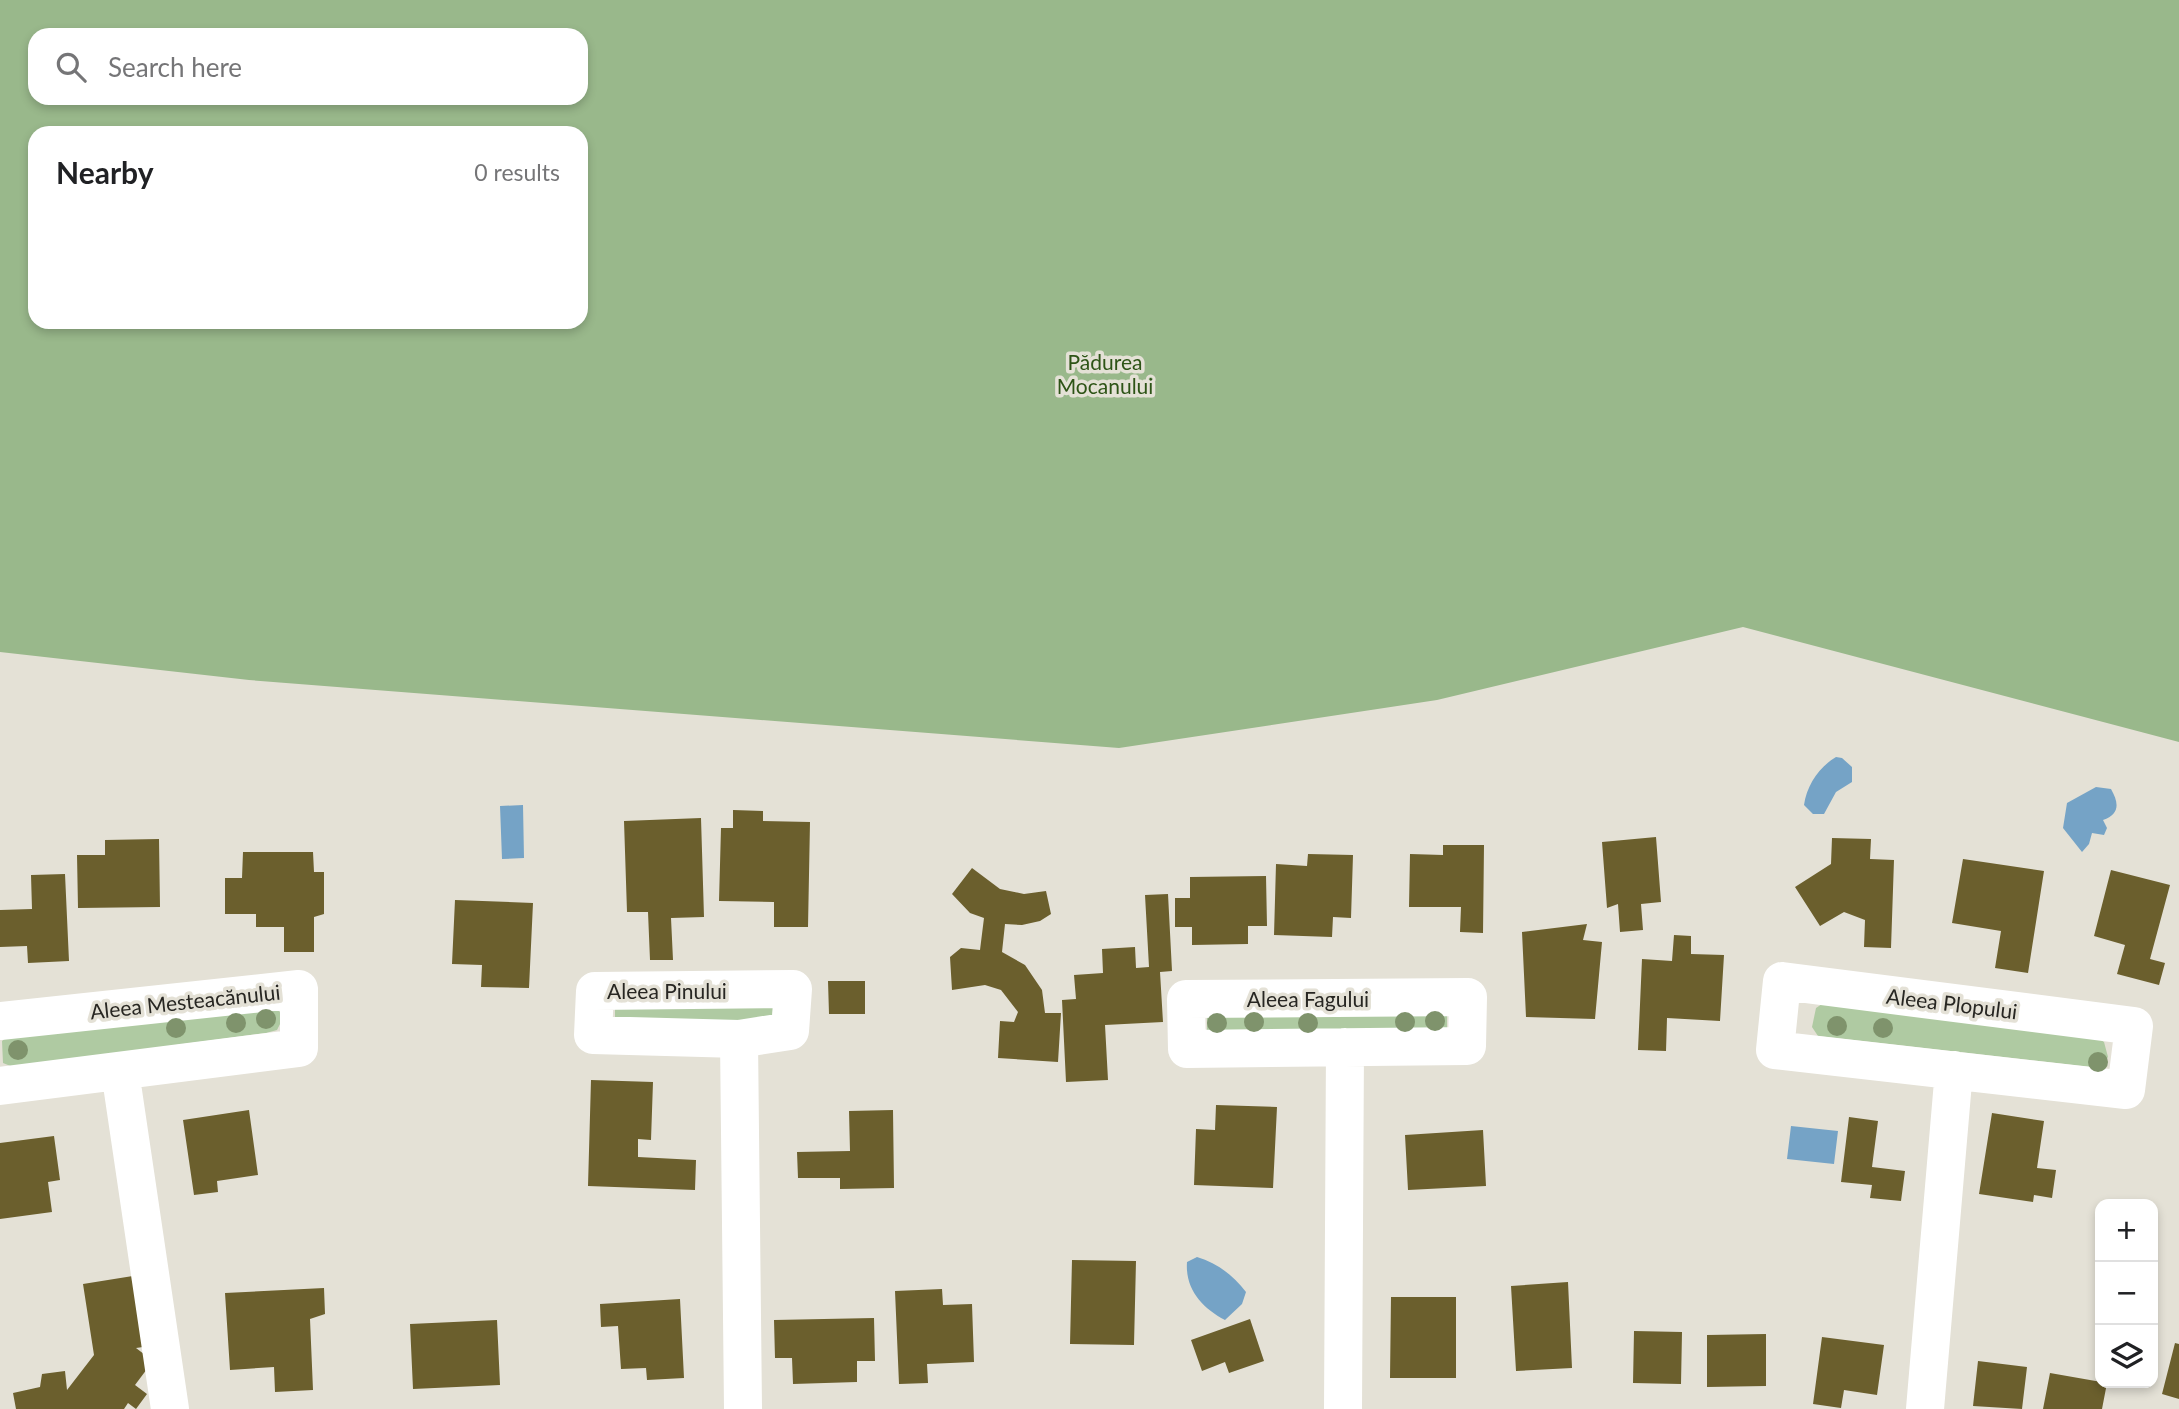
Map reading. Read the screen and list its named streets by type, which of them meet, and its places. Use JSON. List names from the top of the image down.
{
  "streets": {
    "street": ["Aleea Fagului", "Aleea Mesteacănului", "Aleea Plopului"]
  },
  "parks": ["Pădurea Mocanului"],
  "page": {
    "search": "Search here",
    "heading": ["Nearby", "0 results"],
    "map_buttons": ["+", "−"]
  }
}
